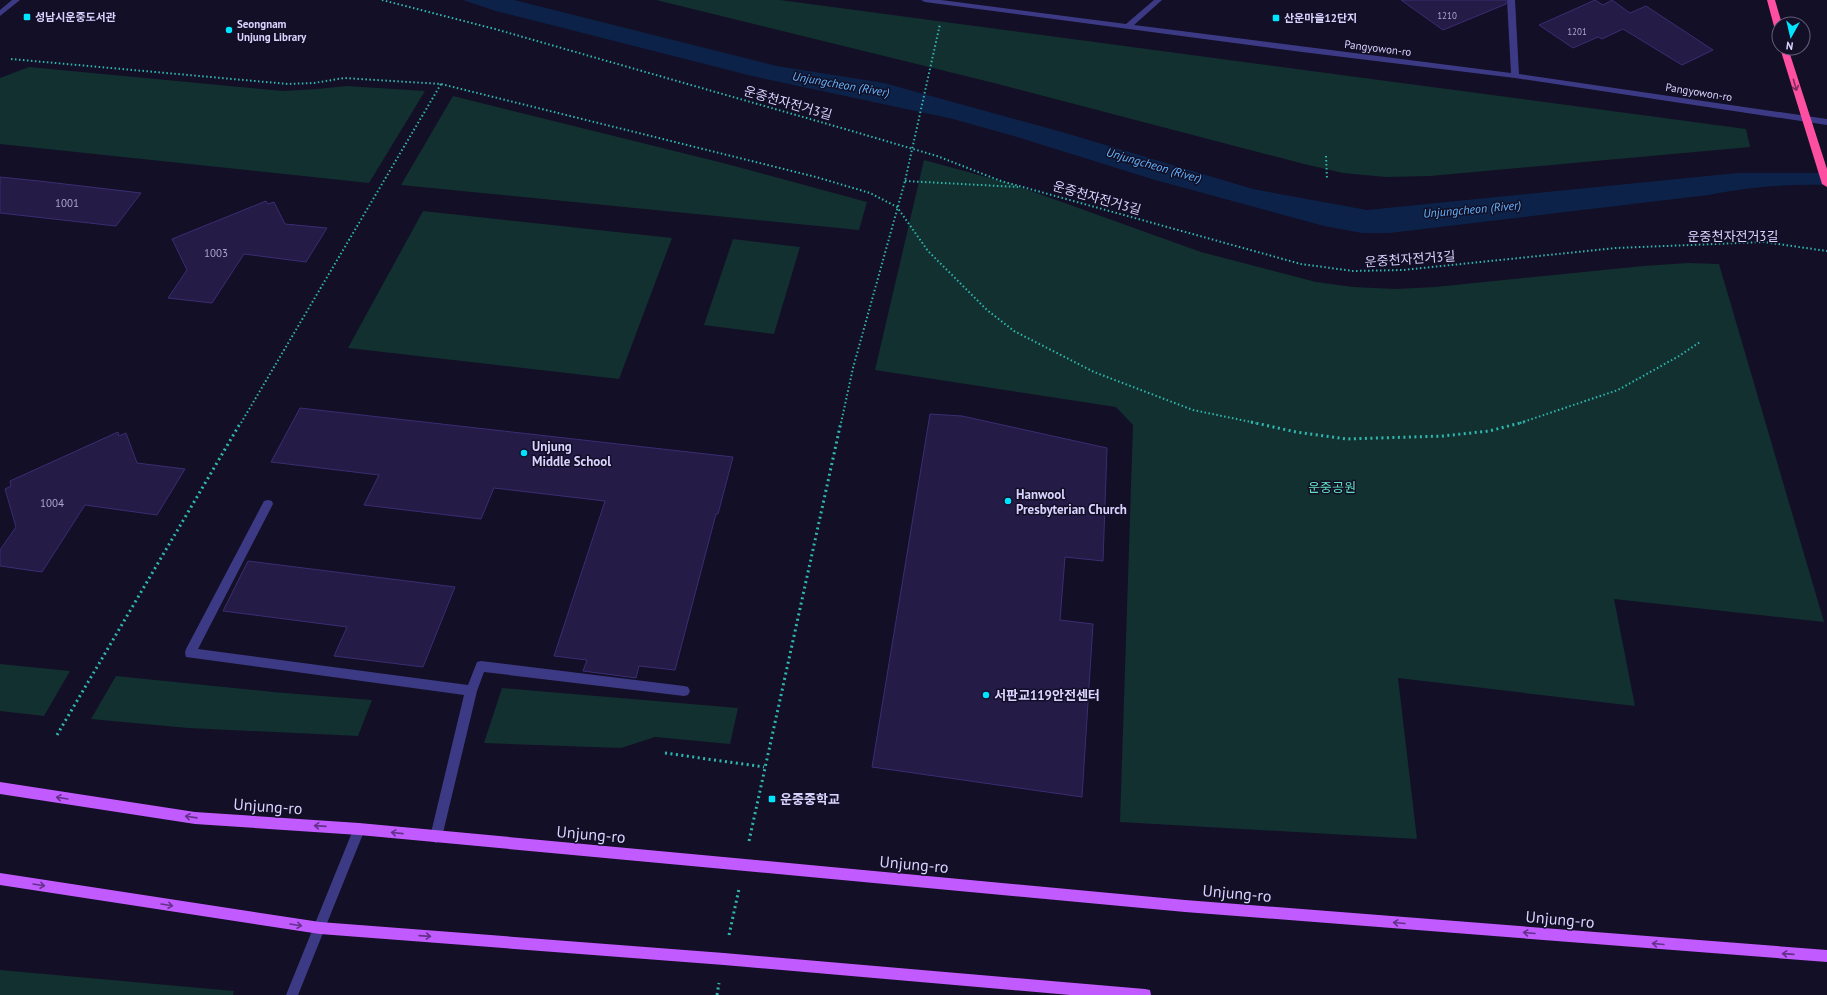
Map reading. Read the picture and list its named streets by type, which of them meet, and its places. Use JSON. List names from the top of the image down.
{
  "streets": {
    "main road": ["Unjung-ro"],
    "street": ["Pangyowon-ro"],
    "path": ["운중천자전거3길"]
  },
  "one_way": ["Unjung-ro"],
  "water": ["Unjungcheon (River)"],
  "parks": ["운중공원"],
  "places": {
    "transit": ["성남시운중도서관", "산운마을12단지", "운중중학교"],
    "other": [
      "Seongnam Unjung Library",
      "Unjung Middle School",
      "Hanwool Presbyterian Church",
      "서판교119안전센터"
    ]
  },
  "house_numbers": [
    "1210",
    "1201",
    "1001",
    "1003",
    "1004"
  ],
  "north": "bottom"
}
